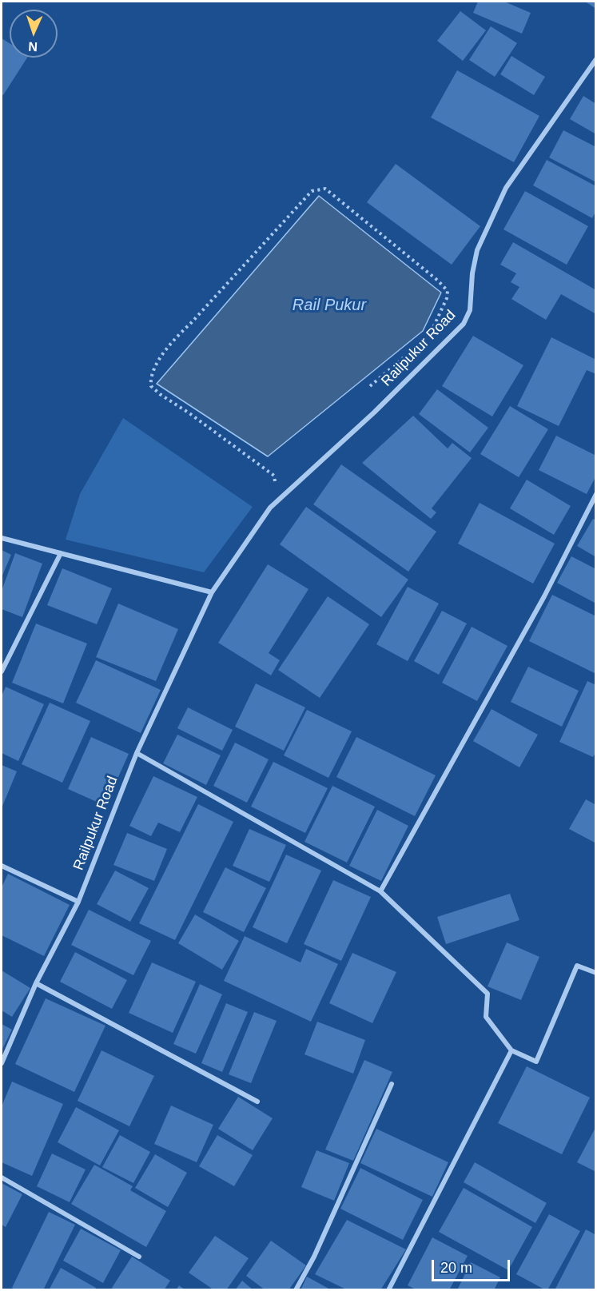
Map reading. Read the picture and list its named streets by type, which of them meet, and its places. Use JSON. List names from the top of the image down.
{
  "streets": {
    "street": ["Railpukur Road"]
  },
  "water": ["Rail Pukur"],
  "scale_bar": "20 m",
  "north": "bottom"
}
